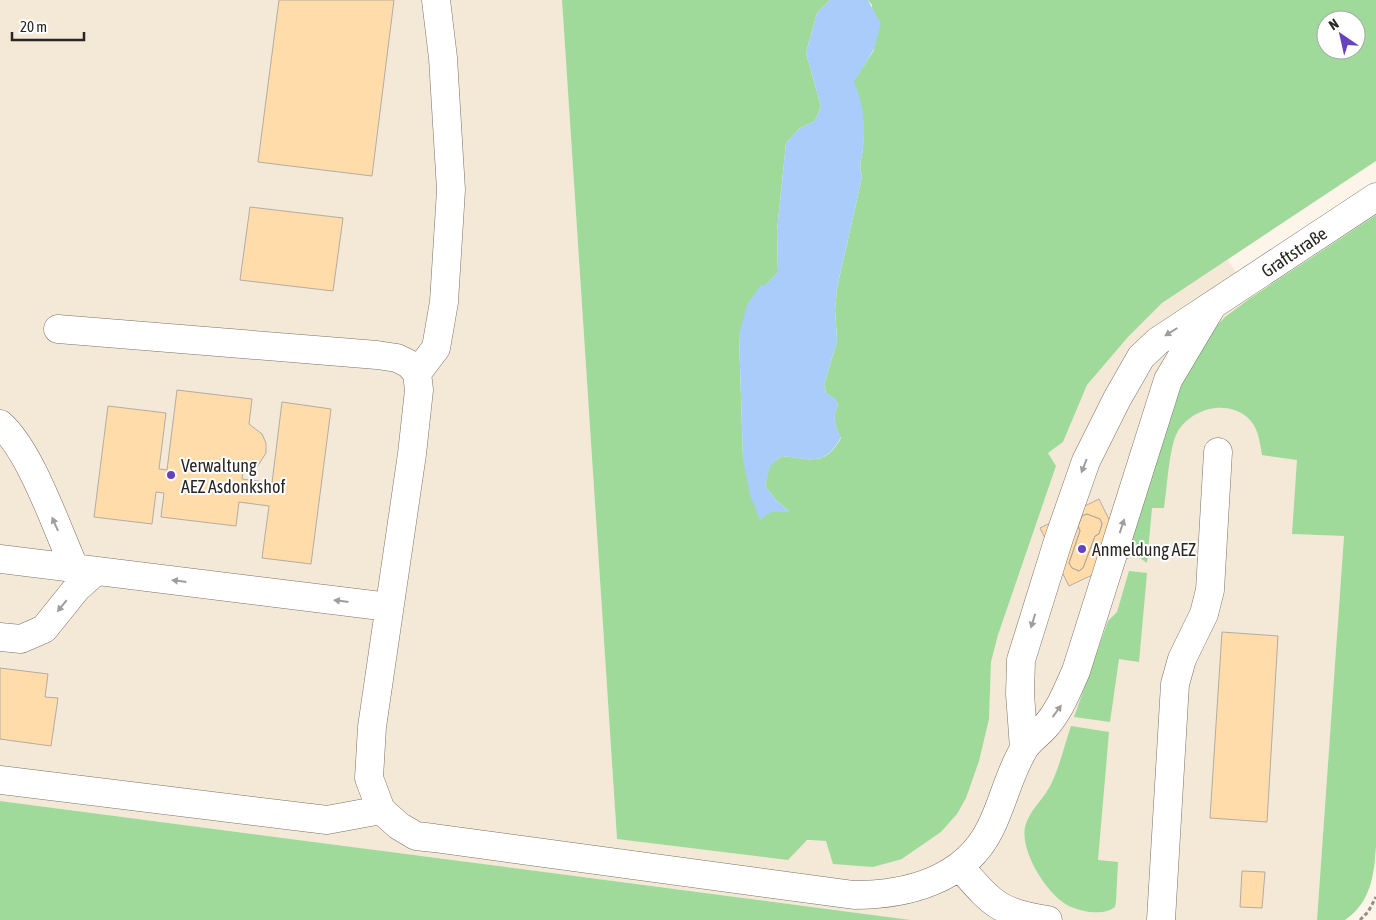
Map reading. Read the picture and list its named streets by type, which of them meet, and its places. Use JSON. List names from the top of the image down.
{
  "streets": {
    "street": ["Graftstraße"]
  },
  "places": ["Verwaltung AEZ Asdonkshof", "Anmeldung AEZ"],
  "scale_bar": "20 m",
  "north": "top left"
}
